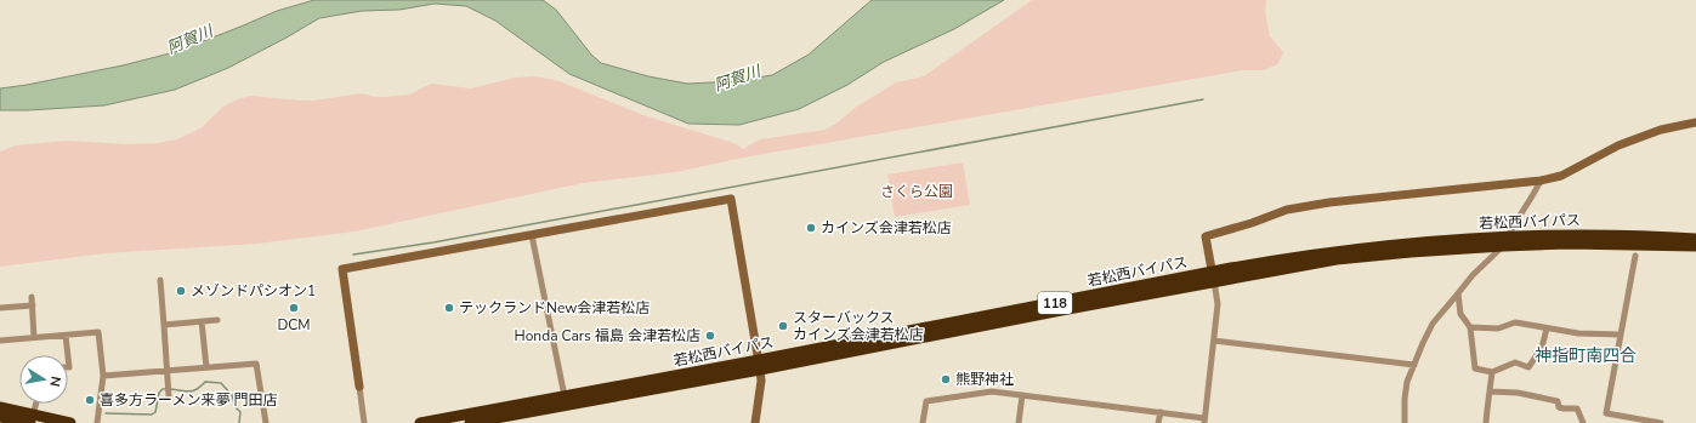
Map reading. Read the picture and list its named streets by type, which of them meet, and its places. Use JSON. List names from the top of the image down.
{
  "streets": {
    "highway": ["若松西バイパス", "118"]
  },
  "districts": ["神指町南四合"],
  "water": ["阿賀川"],
  "parks": ["さくら公園"],
  "places": [
    "カインズ会津若松店",
    "メゾンドパシオン1",
    "DCM",
    "テックランドNew会津若松店",
    "スターバックス カインズ会津若松店",
    "Honda Cars 福島 会津若松店",
    "熊野神社",
    "喜多方ラーメン来夢 門田店"
  ],
  "north": "right"
}
